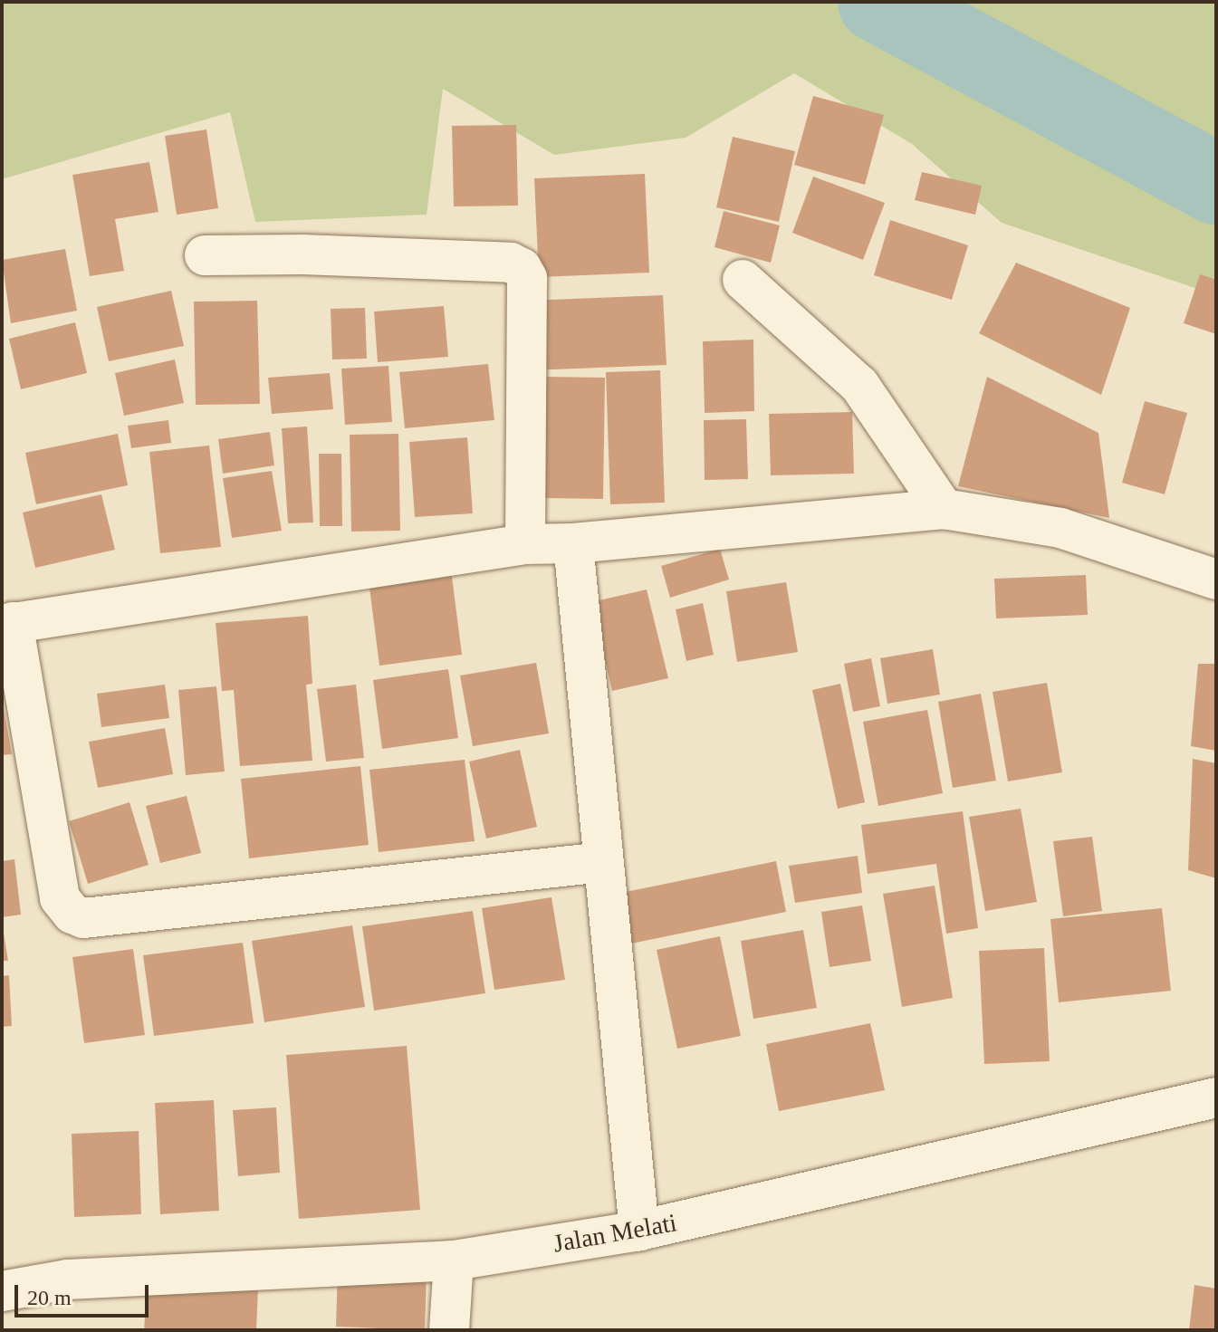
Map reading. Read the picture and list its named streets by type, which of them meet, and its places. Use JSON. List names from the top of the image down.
{
  "streets": {
    "street": ["Jalan Melati"]
  },
  "scale_bar": "20 m"
}
